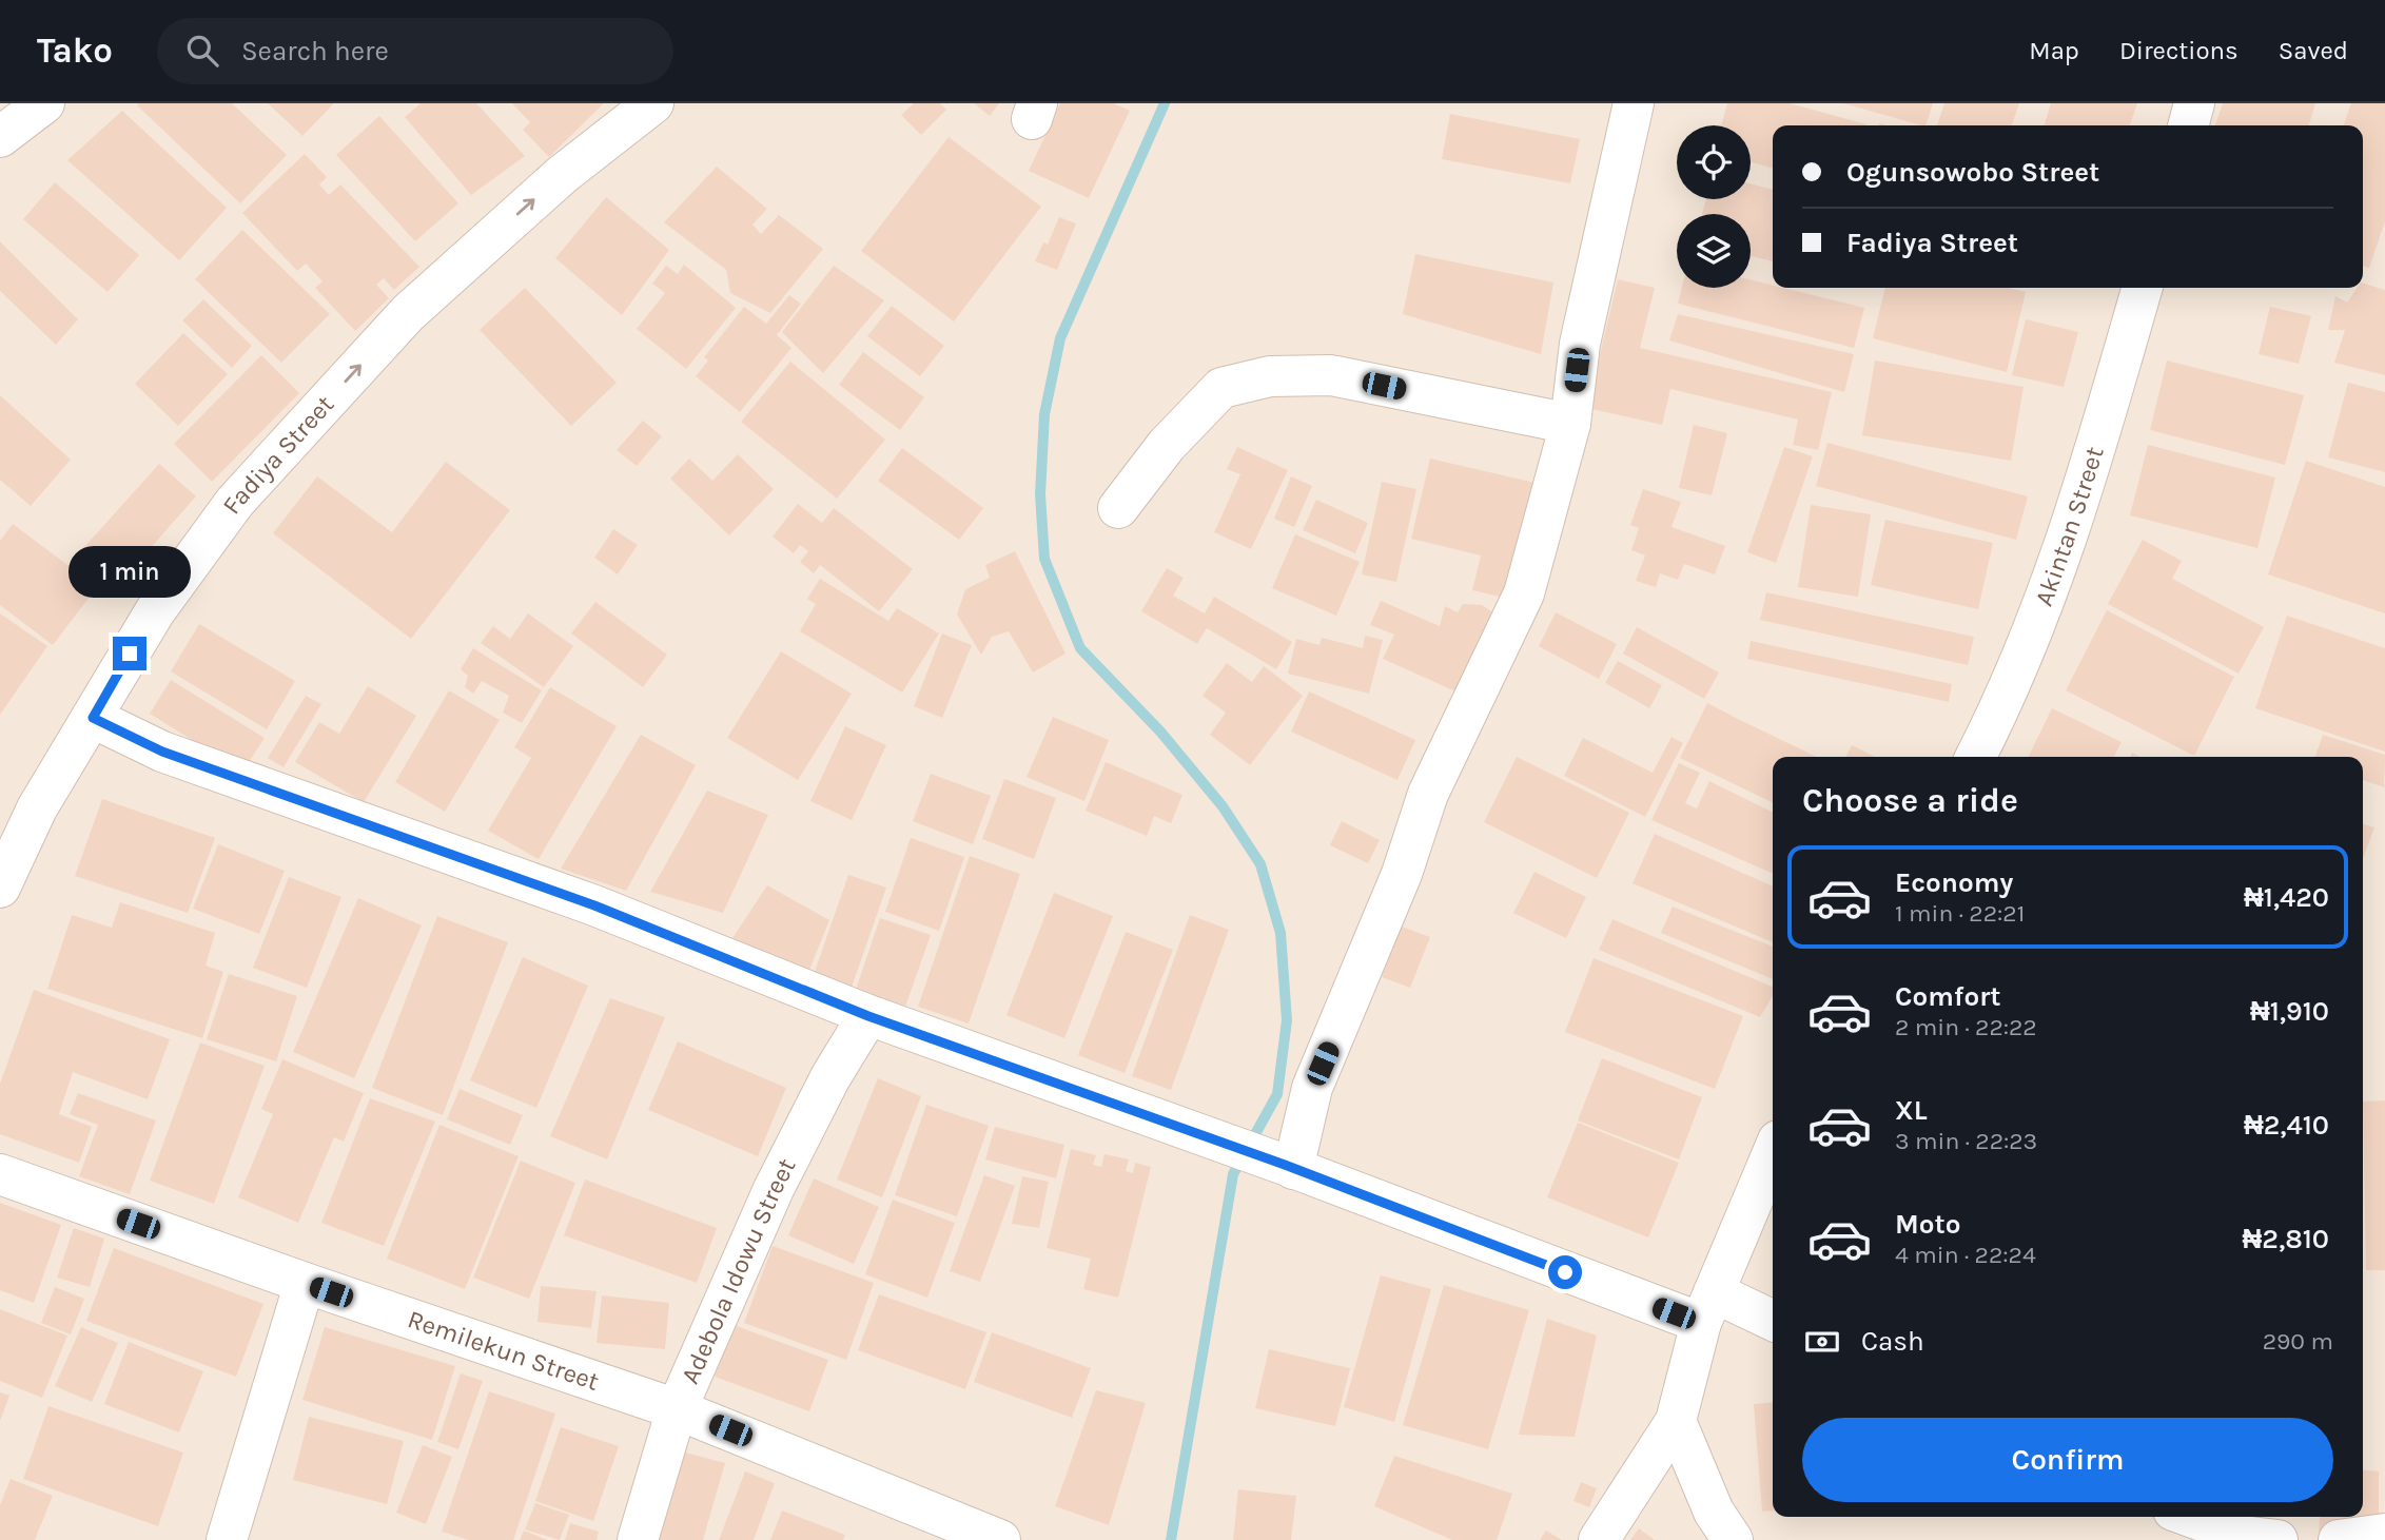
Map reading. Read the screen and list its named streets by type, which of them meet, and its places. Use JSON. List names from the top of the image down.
{
  "streets": {
    "street": [
      "Fadiya Street",
      "Akintan Street",
      "Adebola Idowu Street",
      "Remilekun Street"
    ]
  },
  "crossings": [
    ["Adebola Idowu Street", "Remilekun Street"]
  ],
  "one_way": ["Fadiya Street"],
  "page": {
    "header": "Tako",
    "search": "Search here",
    "nav": ["Map", "Directions", "Saved"],
    "banner": ["Ogunsowobo Street", "Fadiya Street"],
    "bubble": "1 min",
    "heading": "Choose a ride",
    "list": [
      {
        "name": "Economy",
        "note": "1 min · 22:21",
        "value": "₦1,420"
      },
      {
        "name": "Comfort",
        "note": "2 min · 22:22",
        "value": "₦1,910"
      },
      {
        "name": "XL",
        "note": "3 min · 22:23",
        "value": "₦2,410"
      },
      {
        "name": "Moto",
        "note": "4 min · 22:24",
        "value": "₦2,810"
      }
    ],
    "pay": ["Cash", "290 m"],
    "buttons": "Confirm"
  }
}
